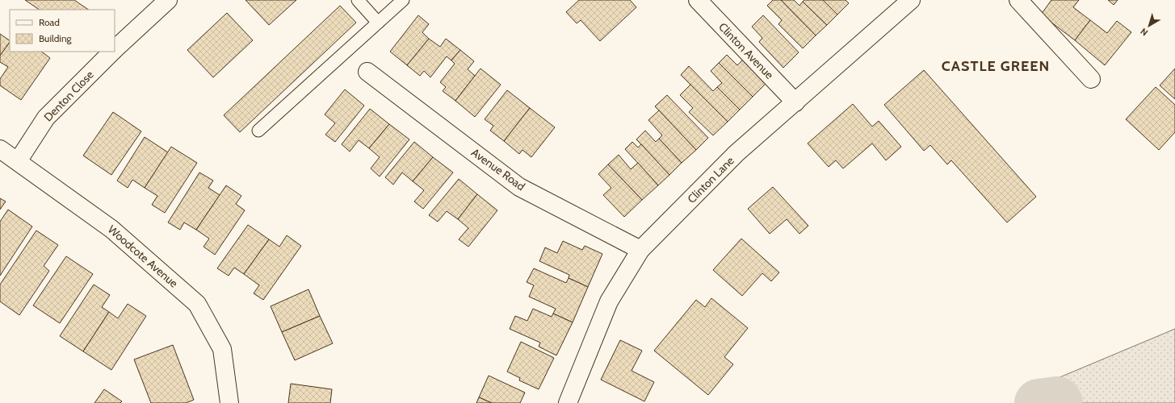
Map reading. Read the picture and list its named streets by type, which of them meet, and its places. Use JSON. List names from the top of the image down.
{
  "streets": {
    "street": [
      "Clinton Avenue",
      "Denton Close",
      "Avenue Road",
      "Clinton Lane",
      "Woodcote Avenue"
    ]
  },
  "crossings": [
    ["Clinton Avenue", "Clinton Lane"],
    ["Denton Close", "Woodcote Avenue"],
    ["Avenue Road", "Clinton Lane"]
  ],
  "districts": ["CASTLE GREEN"],
  "legend": ["Road", "Building"],
  "north": "bottom left"
}
